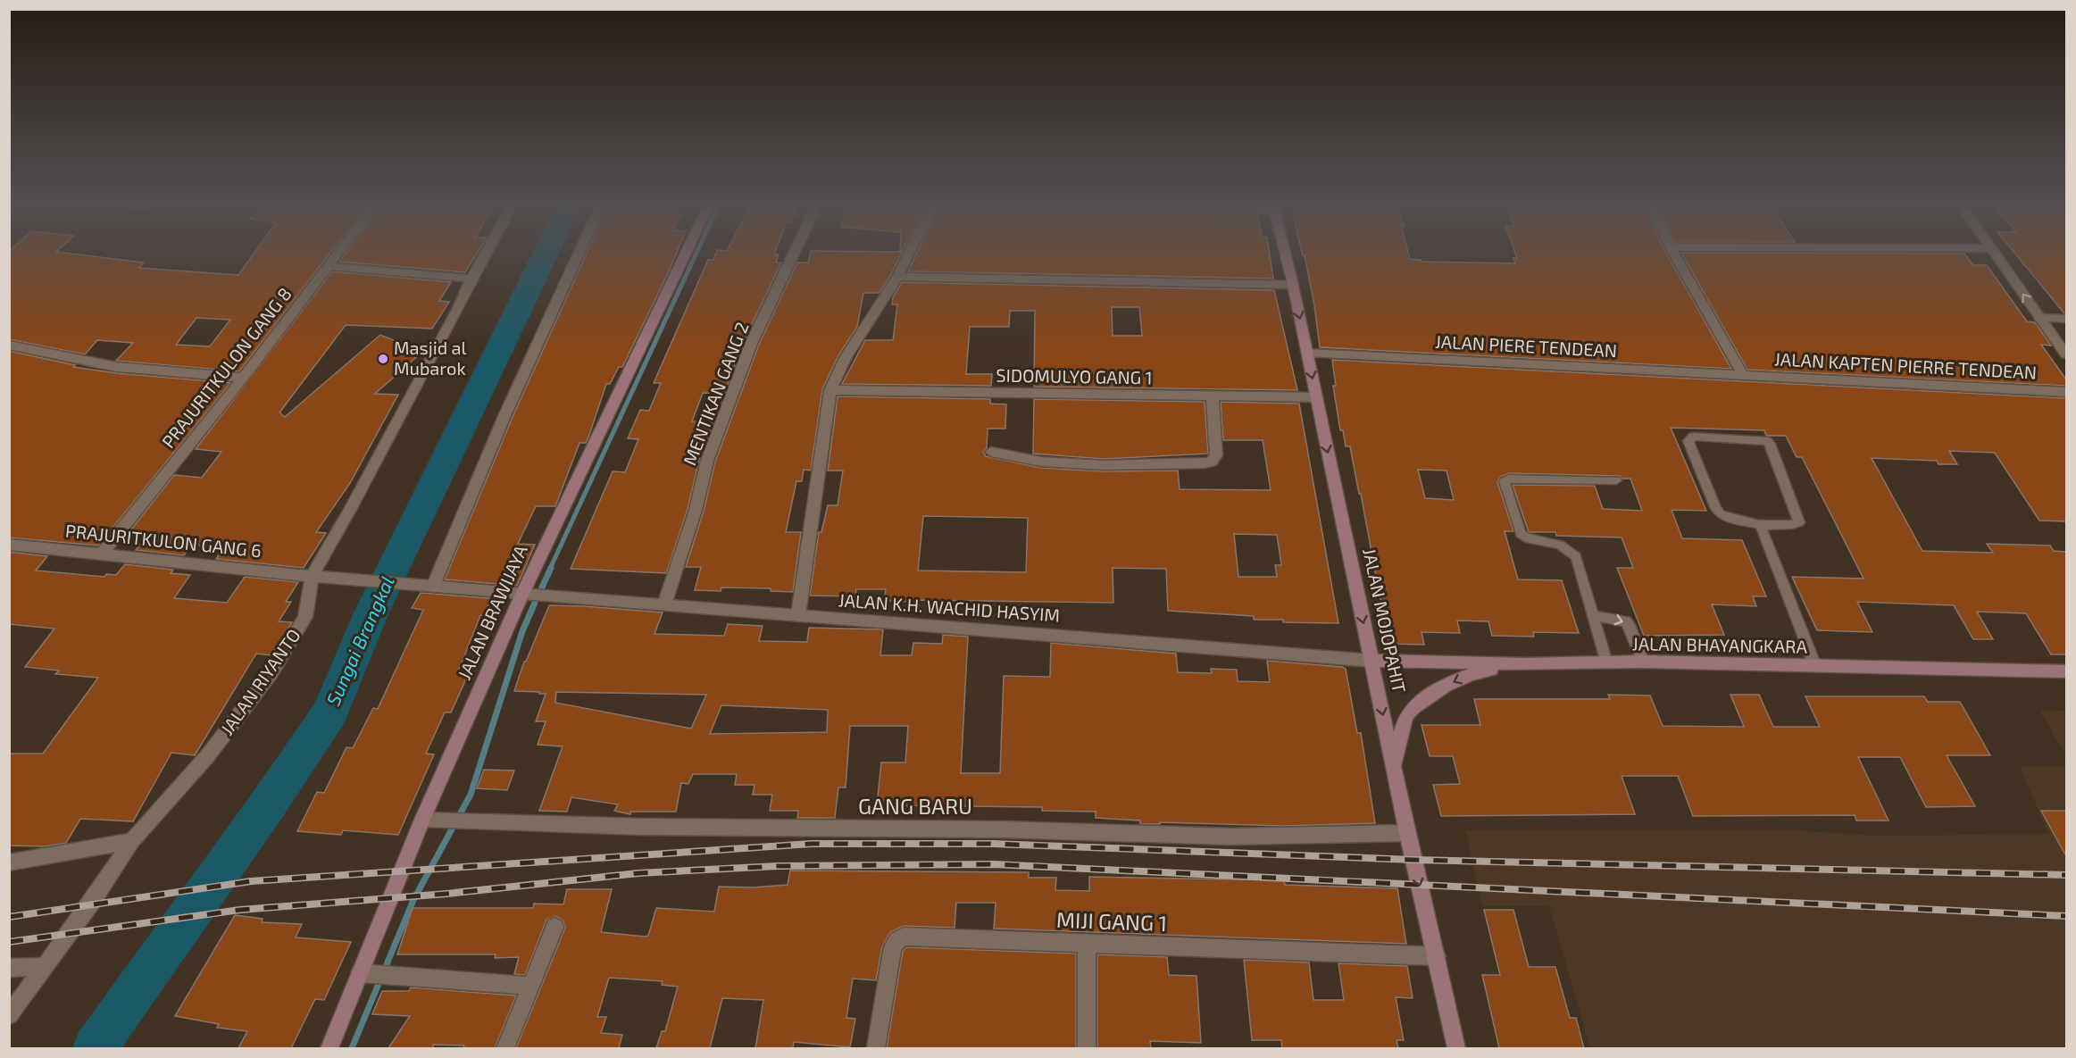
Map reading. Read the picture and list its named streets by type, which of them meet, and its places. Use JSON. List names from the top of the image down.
{
  "streets": {
    "main road": ["JALAN BRAWIJAYA", "JALAN MOJOPAHIT", "JALAN BHAYANGKARA"],
    "street": [
      "JALAN PIERE TENDEAN",
      "JALAN KAPTEN PIERRE TENDEAN",
      "PRAJURITKULON GANG 8",
      "SIDOMULYO GANG 1",
      "MENTIKAN GANG 2",
      "PRAJURITKULON GANG 6",
      "JALAN K.H. WACHID HASYIM",
      "JALAN RIYANTO",
      "GANG BARU",
      "MIJI GANG 1"
    ]
  },
  "crossings": [
    ["JALAN PIERE TENDEAN", "JALAN KAPTEN PIERRE TENDEAN"],
    ["JALAN PIERE TENDEAN", "JALAN MOJOPAHIT"],
    ["PRAJURITKULON GANG 8", "PRAJURITKULON GANG 6"],
    ["SIDOMULYO GANG 1", "JALAN MOJOPAHIT"],
    ["MENTIKAN GANG 2", "JALAN K.H. WACHID HASYIM"],
    ["PRAJURITKULON GANG 6", "JALAN K.H. WACHID HASYIM"],
    ["PRAJURITKULON GANG 6", "JALAN RIYANTO"],
    ["JALAN K.H. WACHID HASYIM", "JALAN BRAWIJAYA"],
    ["JALAN K.H. WACHID HASYIM", "JALAN MOJOPAHIT"],
    ["JALAN K.H. WACHID HASYIM", "JALAN BHAYANGKARA"],
    ["JALAN BRAWIJAYA", "GANG BARU"],
    ["JALAN MOJOPAHIT", "JALAN BHAYANGKARA"],
    ["JALAN MOJOPAHIT", "GANG BARU"],
    ["JALAN MOJOPAHIT", "MIJI GANG 1"]
  ],
  "one_way": ["JALAN MOJOPAHIT"],
  "water": ["Sungai Brangkal"],
  "places": ["Masjid al Mubarok"]
}
